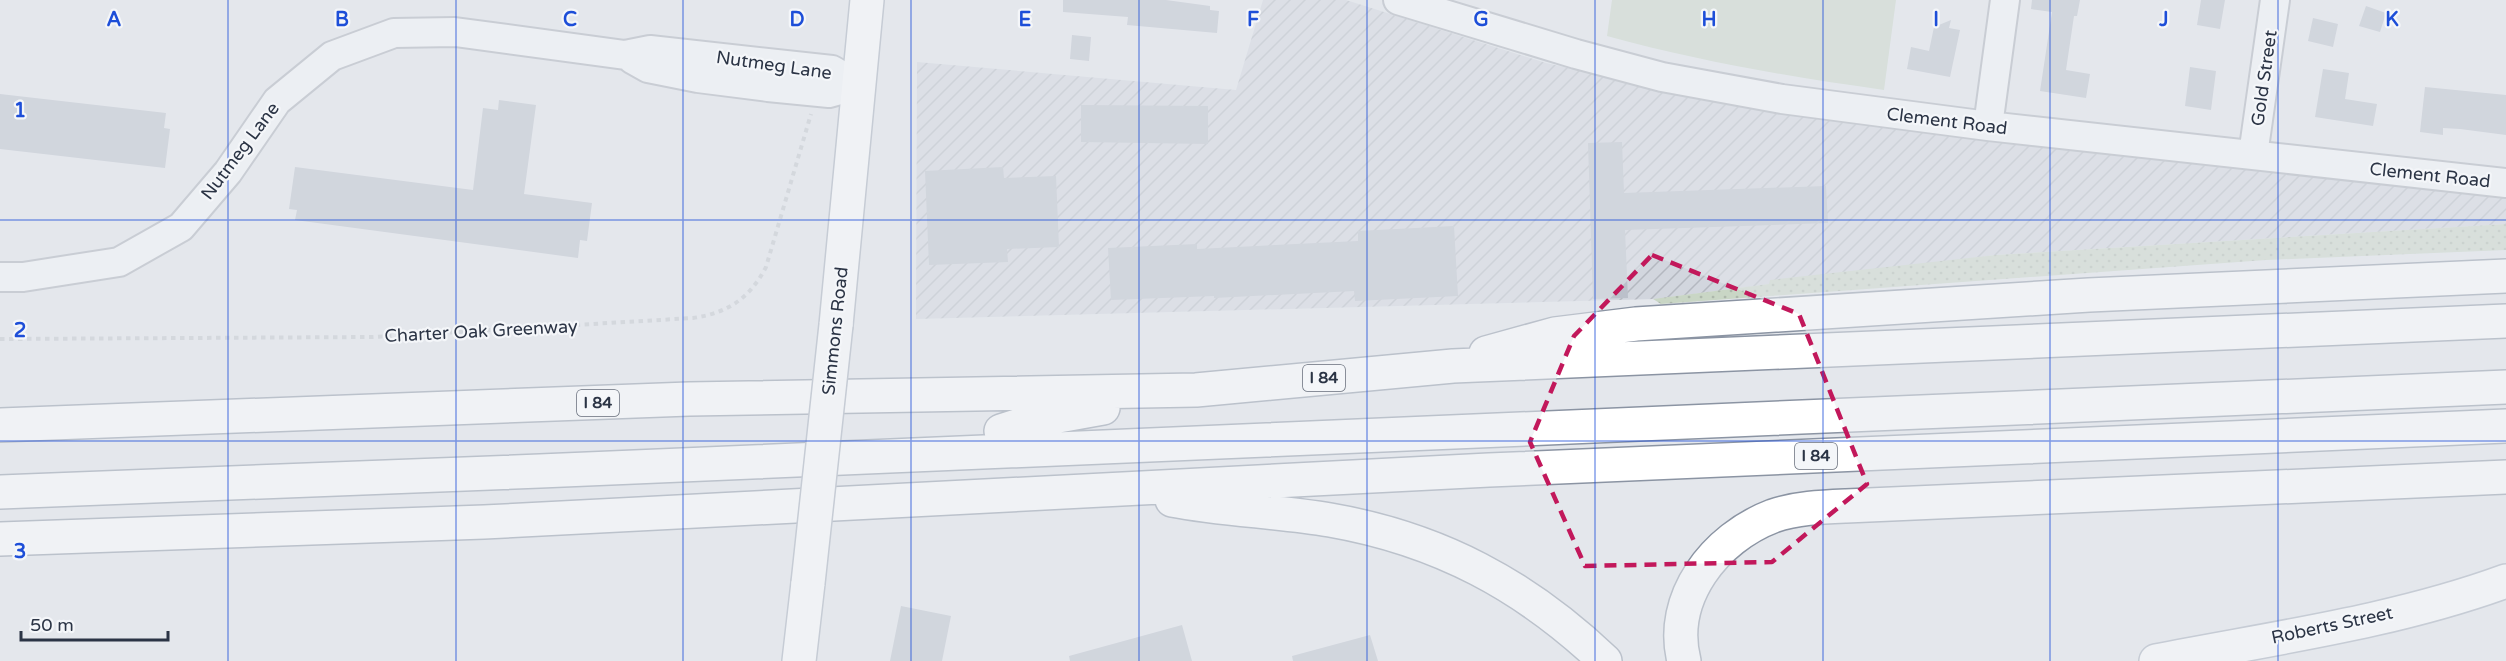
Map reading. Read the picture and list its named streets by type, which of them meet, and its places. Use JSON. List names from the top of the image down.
{
  "streets": {
    "main road": ["Simmons Road", "I 84", "Roberts Street"],
    "street": ["Nutmeg Lane", "Gold Street", "Clement Road"],
    "path": ["Charter Oak Greenway"]
  },
  "crossings": [
    ["Nutmeg Lane", "Simmons Road"],
    ["Gold Street", "Clement Road"]
  ],
  "scale_bar": "50 m",
  "grid": {
    "columns": [
      "A",
      "B",
      "C",
      "D",
      "E",
      "F",
      "G",
      "H",
      "I",
      "J",
      "K"
    ],
    "rows": ["1", "2", "3"]
  }
}
